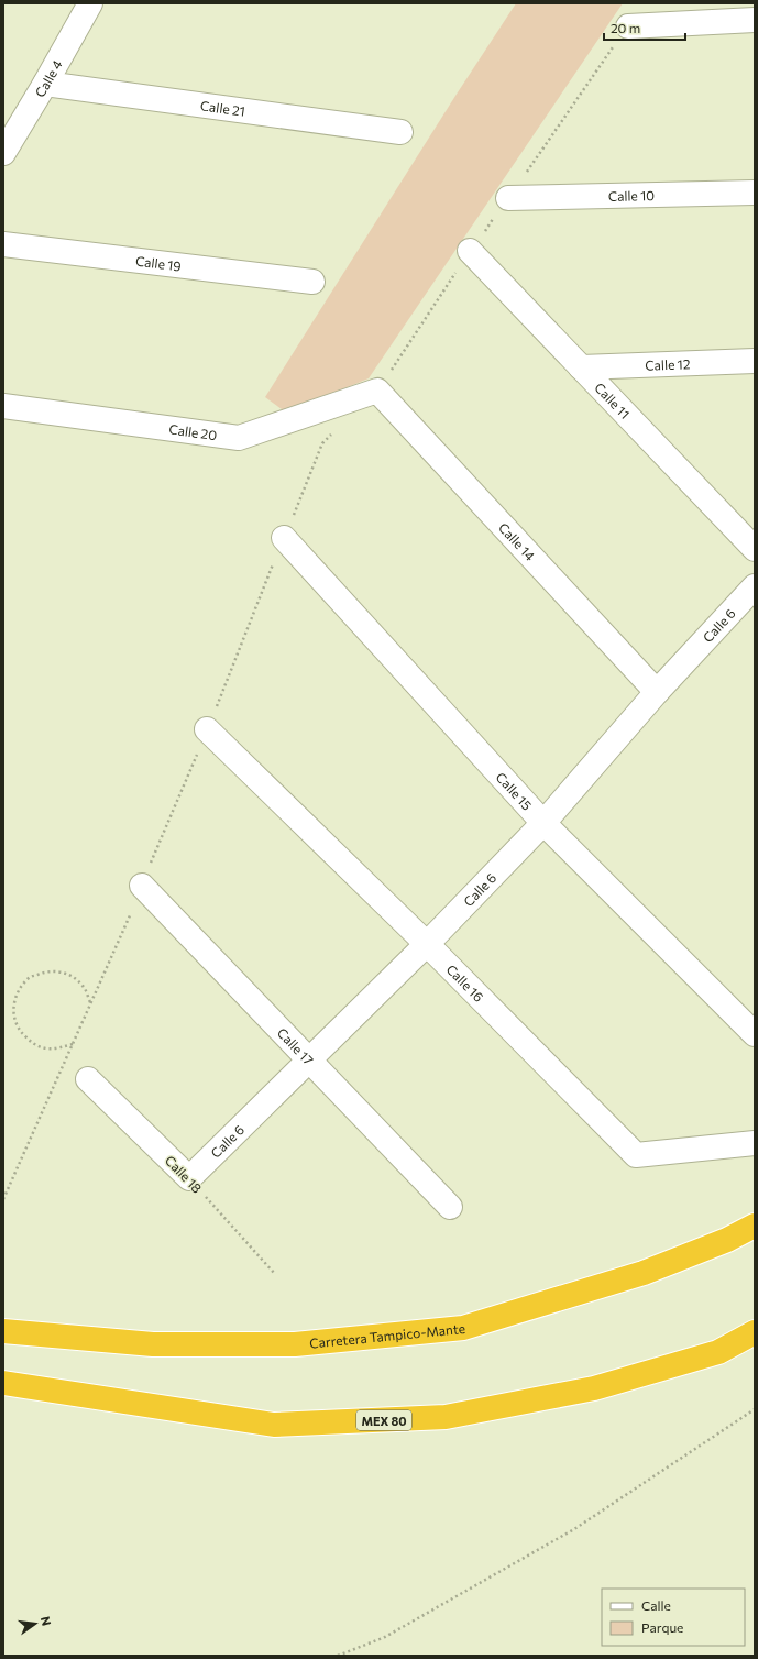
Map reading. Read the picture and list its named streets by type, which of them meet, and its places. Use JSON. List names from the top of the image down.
{
  "streets": {
    "highway": ["Carretera Tampico-Mante", "MEX 80"],
    "street": [
      "Calle 4",
      "Calle 21",
      "Calle 10",
      "Calle 19",
      "Calle 12",
      "Calle 11",
      "Calle 20",
      "Calle 14",
      "Calle 6",
      "Calle 15",
      "Calle 16",
      "Calle 17",
      "Calle 18"
    ]
  },
  "crossings": [
    ["Calle 4", "Calle 21"],
    ["Calle 12", "Calle 11"],
    ["Calle 20", "Calle 14"],
    ["Calle 14", "Calle 6"],
    ["Calle 6", "Calle 15"],
    ["Calle 6", "Calle 16"],
    ["Calle 6", "Calle 17"],
    ["Calle 6", "Calle 18"]
  ],
  "legend": ["Calle", "Parque"],
  "scale_bar": "20 m",
  "north": "right"
}
